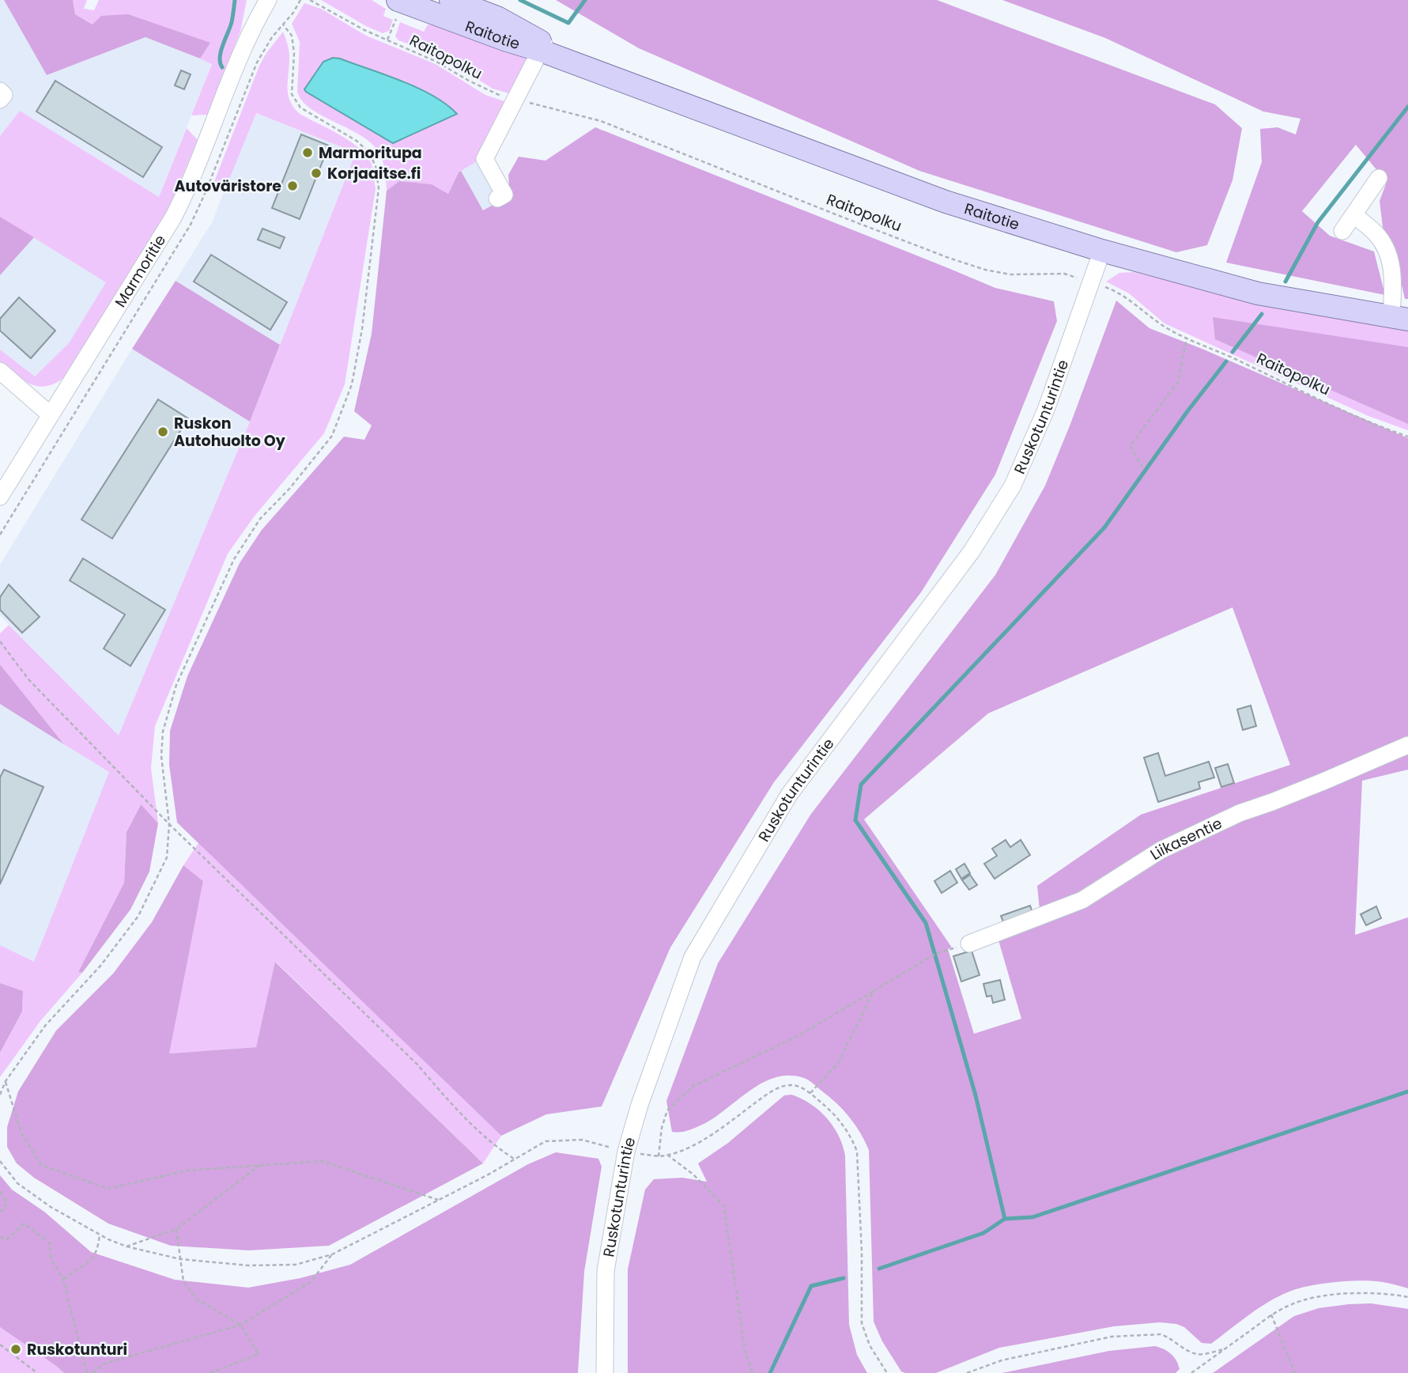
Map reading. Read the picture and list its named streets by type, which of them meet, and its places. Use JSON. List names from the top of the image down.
{
  "streets": {
    "main road": ["Raitotie"],
    "street": ["Marmoritie", "Ruskotunturintie", "Liikasentie"],
    "path": ["Raitopolku"]
  },
  "crossings": [
    ["Raitotie", "Ruskotunturintie"],
    ["Raitopolku", "Ruskotunturintie"]
  ],
  "places": [
    "Marmoritupa",
    "Korjaaitse.fi",
    "Autoväristore",
    "Ruskon Autohuolto Oy",
    "Ruskotunturi"
  ]
}
